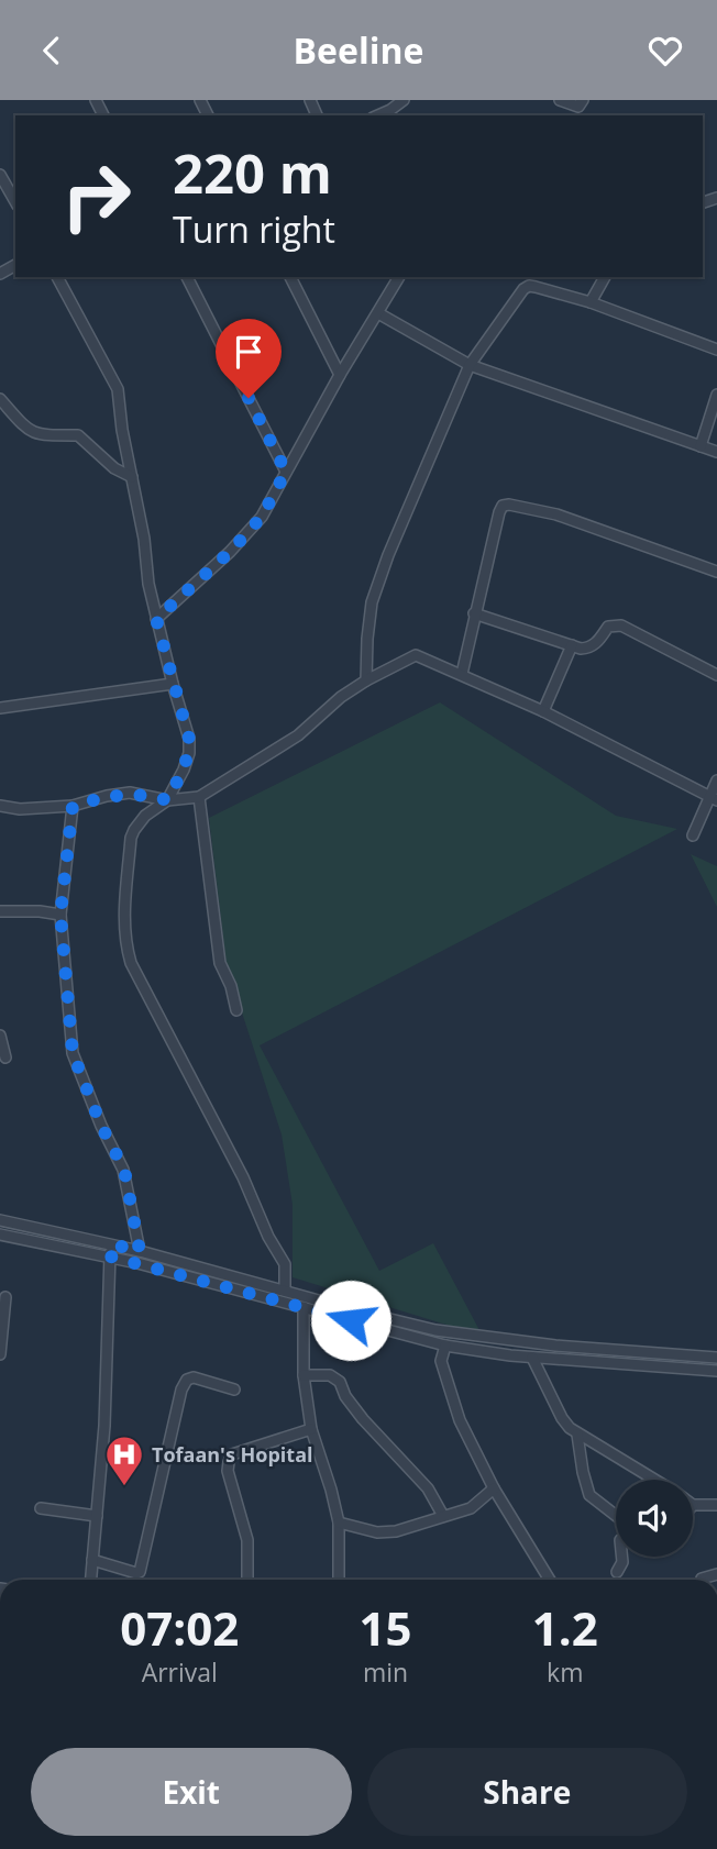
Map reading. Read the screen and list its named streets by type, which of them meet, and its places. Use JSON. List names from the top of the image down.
{
  "places": {
    "hospital": ["Tofaan's Hopital"]
  },
  "page": {
    "header": "Beeline",
    "turn": ["220 m", "Turn right"],
    "eta": [
      "07:02",
      "Arrival",
      "15",
      "min",
      "1.2",
      "km"
    ],
    "buttons": ["Exit", "Share"]
  }
}
